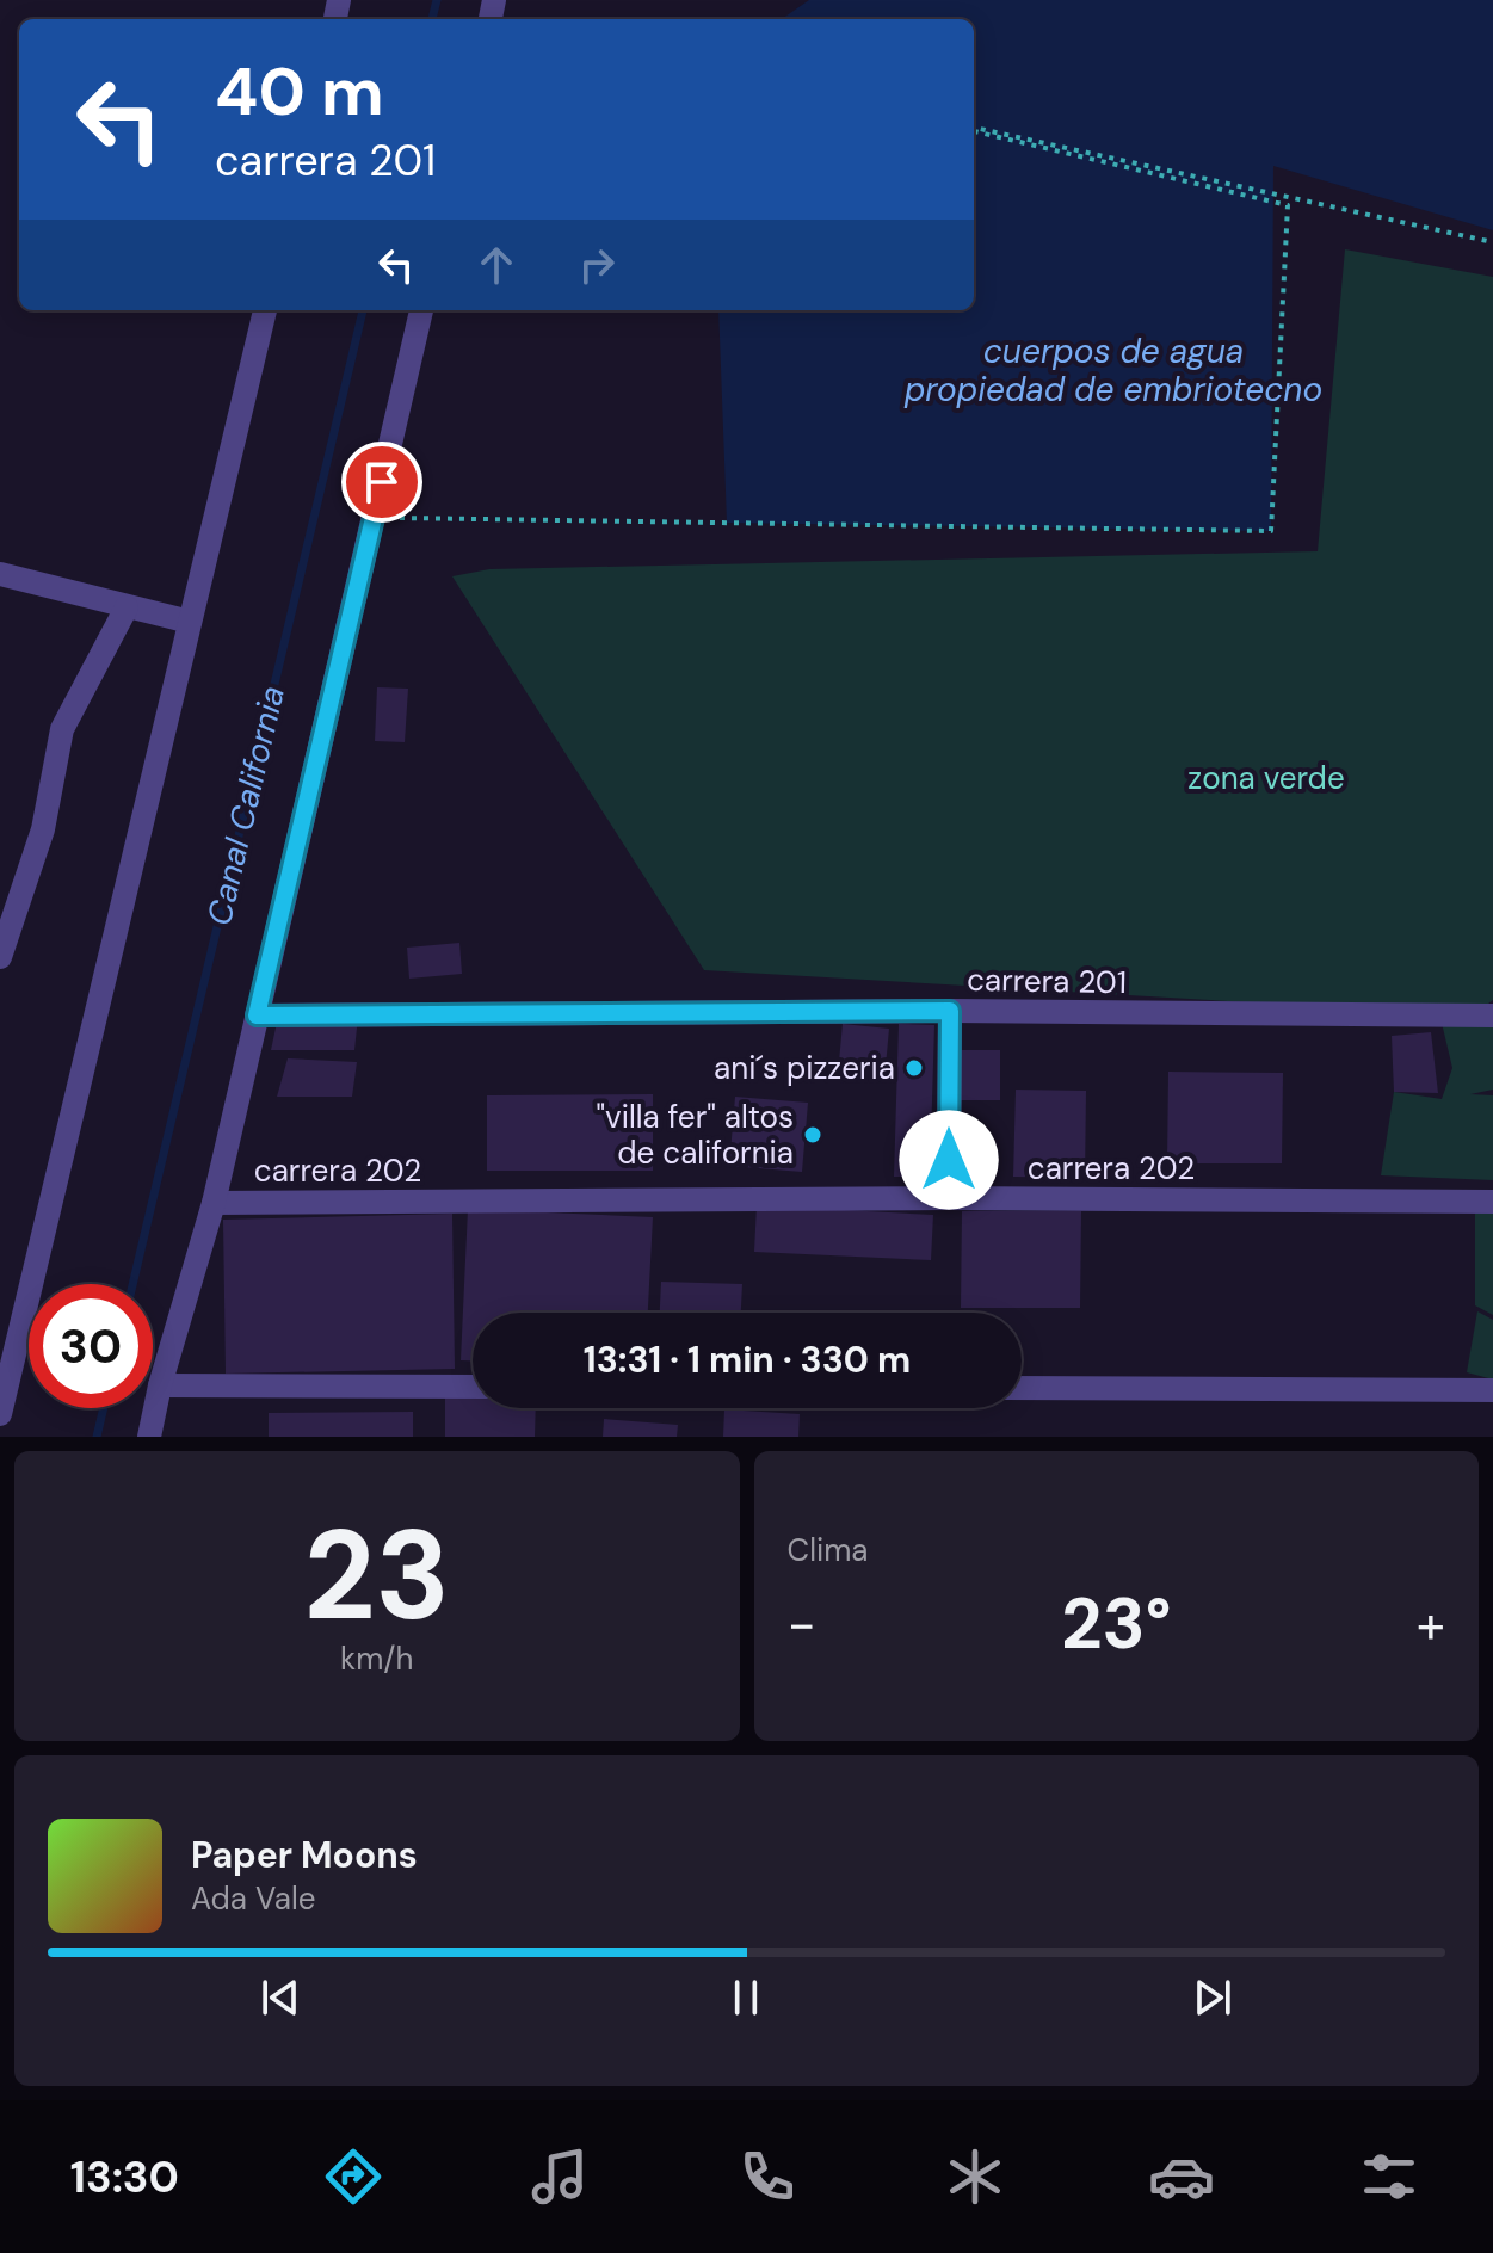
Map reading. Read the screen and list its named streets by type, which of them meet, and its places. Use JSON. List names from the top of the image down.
{
  "streets": {
    "street": ["carrera 201", "carrera 202"]
  },
  "water": ["cuerpos de agua propiedad de embriotecno", "Canal California"],
  "parks": ["zona verde"],
  "places": ["ani´s pizzeria", "\"villa fer\" altos de california"],
  "page": {
    "turn": ["40 m", "carrera 201"],
    "limit": "30",
    "trip": "13:31 · 1 min · 330 m",
    "tile": [
      ["23", "km/h"],
      "Clima"
    ],
    "heat": ["−", "23°", "+"],
    "song": ["Paper Moons", "Ada Vale"],
    "tabs": "13:30"
  }
}
